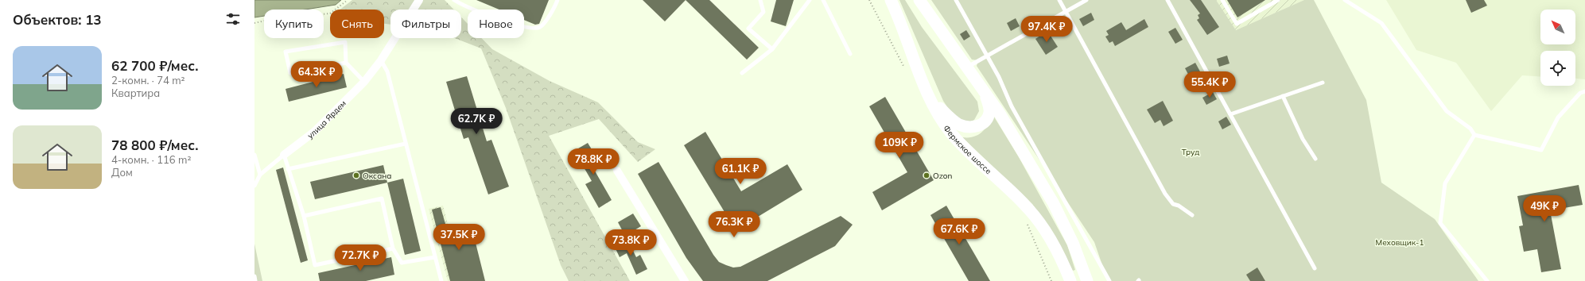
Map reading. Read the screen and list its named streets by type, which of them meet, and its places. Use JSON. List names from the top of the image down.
{
  "streets": {
    "main road": ["Фермское шоссе"],
    "street": ["улица Ярдем"]
  },
  "parks": ["Труд", "Меховщик-1"],
  "places": ["Оксана", "Ozon"],
  "north": "top left",
  "page": {
    "heading": "Объектов: 13",
    "chip": [
      "Купить",
      "Снять",
      "Фильтры",
      "Новое"
    ],
    "price": [
      "97.4K ₽",
      "64.3K ₽",
      "55.4K ₽",
      "62.7K ₽",
      "109K ₽",
      "78.8K ₽",
      "61.1K ₽",
      "49K ₽",
      "76.3K ₽",
      "67.6K ₽",
      "37.5K ₽",
      "73.8K ₽",
      "72.7K ₽"
    ],
    "list": [
      {
        "name": "62 700 ₽/мес.",
        "note": "2-комн. · 74 m² · Квартира"
      },
      {
        "name": "78 800 ₽/мес.",
        "note": "4-комн. · 116 m² · Дом"
      }
    ]
  }
}
